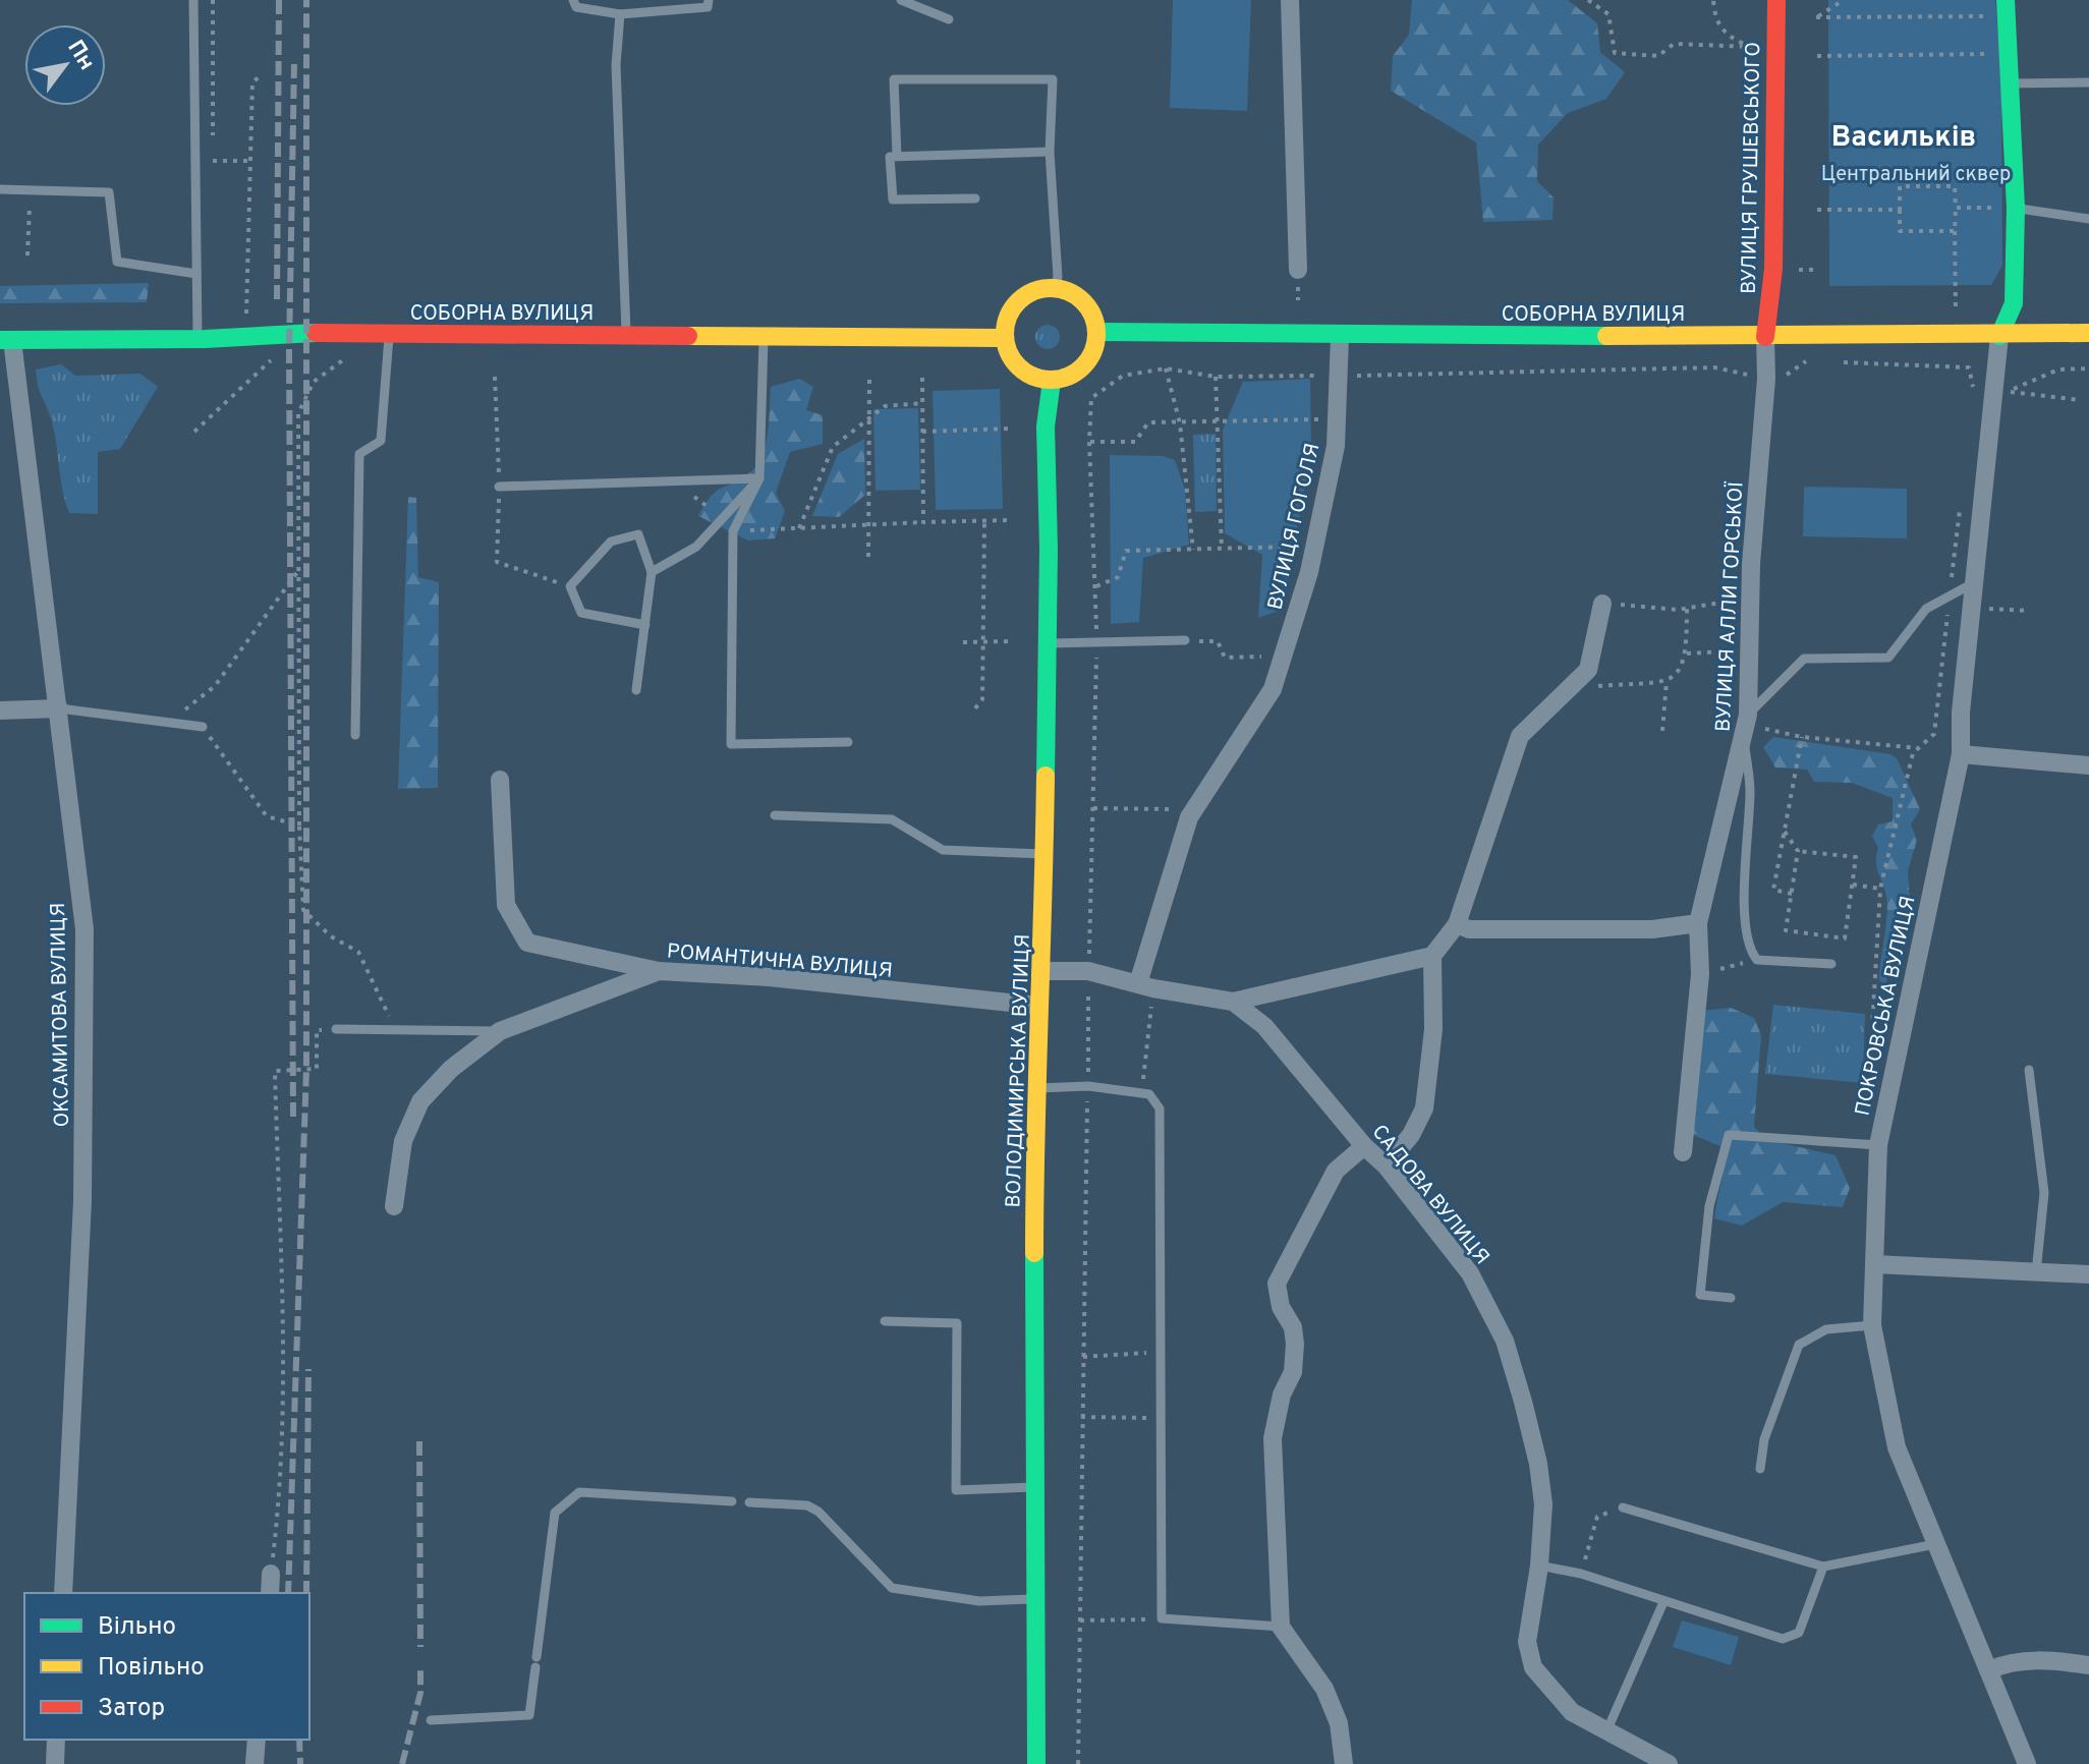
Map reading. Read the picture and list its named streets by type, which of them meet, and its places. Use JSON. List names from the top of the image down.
{
  "streets": {
    "main road": ["ВУЛИЦЯ ГРУШЕВСЬКОГО", "СОБОРНА ВУЛИЦЯ", "ВОЛОДИМИРСЬКА ВУЛИЦЯ"],
    "street": [
      "ВУЛИЦЯ ГОГОЛЯ",
      "ВУЛИЦЯ АЛЛИ ГОРСЬКОЇ",
      "РОМАНТИЧНА ВУЛИЦЯ",
      "ПОКРОВСЬКА ВУЛИЦЯ",
      "ОКСАМИТОВА ВУЛИЦЯ",
      "САДОВА ВУЛИЦЯ"
    ]
  },
  "crossings": [
    ["ВУЛИЦЯ ГРУШЕВСЬКОГО", "СОБОРНА ВУЛИЦЯ"],
    ["ВУЛИЦЯ ГРУШЕВСЬКОГО", "ВУЛИЦЯ АЛЛИ ГОРСЬКОЇ"],
    ["СОБОРНА ВУЛИЦЯ", "ВУЛИЦЯ ГОГОЛЯ"],
    ["СОБОРНА ВУЛИЦЯ", "ВУЛИЦЯ АЛЛИ ГОРСЬКОЇ"],
    ["СОБОРНА ВУЛИЦЯ", "ПОКРОВСЬКА ВУЛИЦЯ"],
    ["СОБОРНА ВУЛИЦЯ", "ОКСАМИТОВА ВУЛИЦЯ"],
    ["СОБОРНА ВУЛИЦЯ", "ВОЛОДИМИРСЬКА ВУЛИЦЯ"],
    ["ВУЛИЦЯ ГОГОЛЯ", "САДОВА ВУЛИЦЯ"],
    ["РОМАНТИЧНА ВУЛИЦЯ", "ВОЛОДИМИРСЬКА ВУЛИЦЯ"],
    ["ВОЛОДИМИРСЬКА ВУЛИЦЯ", "САДОВА ВУЛИЦЯ"]
  ],
  "districts": ["Васильків"],
  "parks": ["Центральний сквер"],
  "legend": ["Вільно", "Повільно", "Затор"],
  "north": "top right"
}
